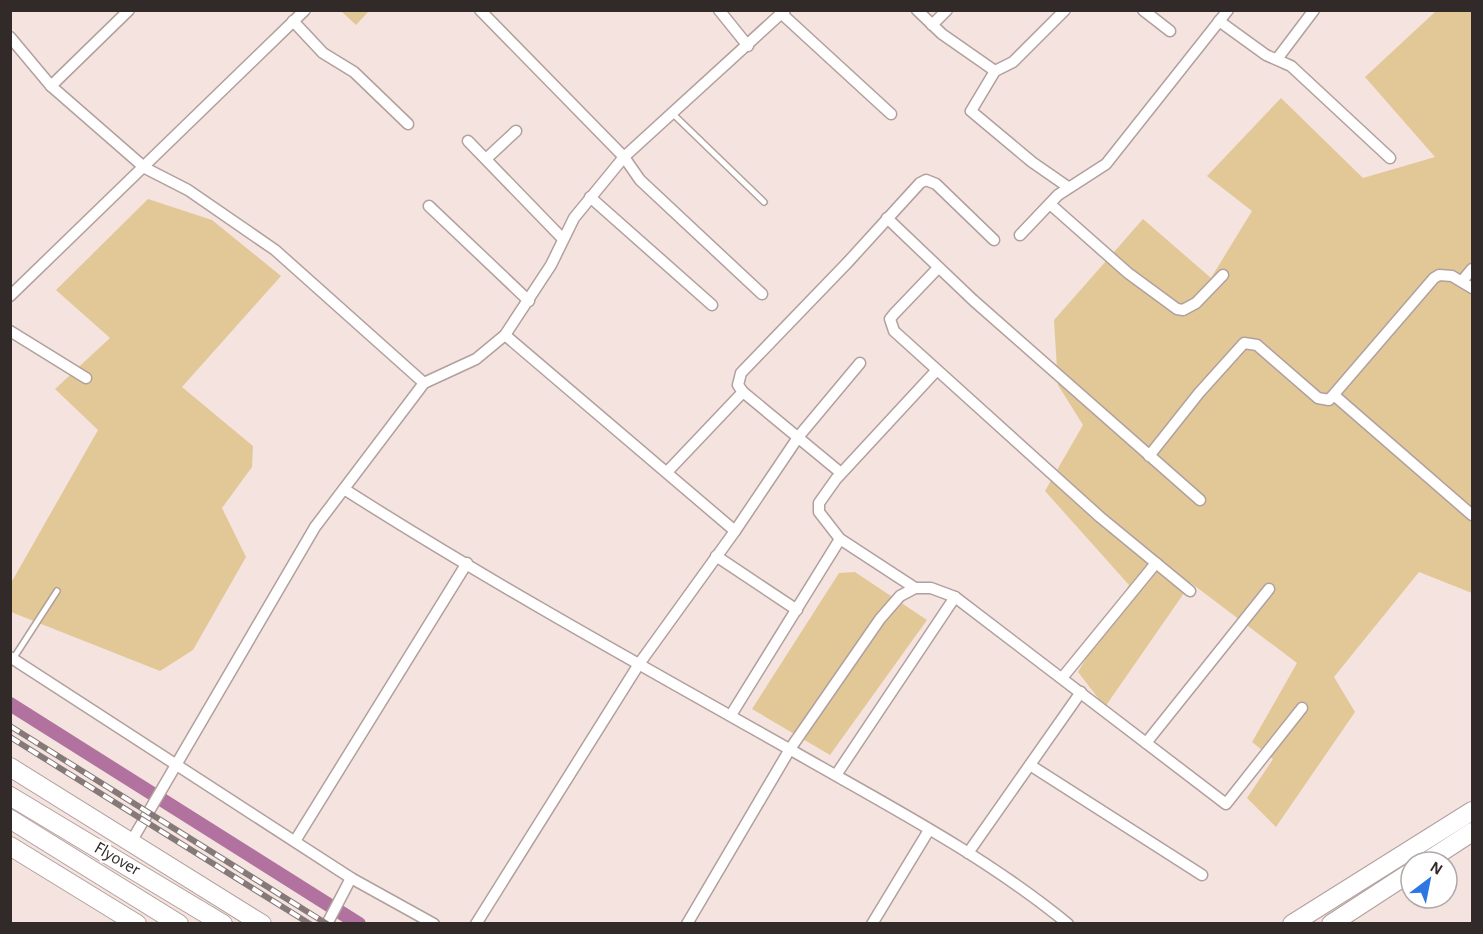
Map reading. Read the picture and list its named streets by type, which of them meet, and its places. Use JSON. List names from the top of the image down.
{
  "streets": {
    "highway": ["Flyover"]
  },
  "north": "top right"
}
